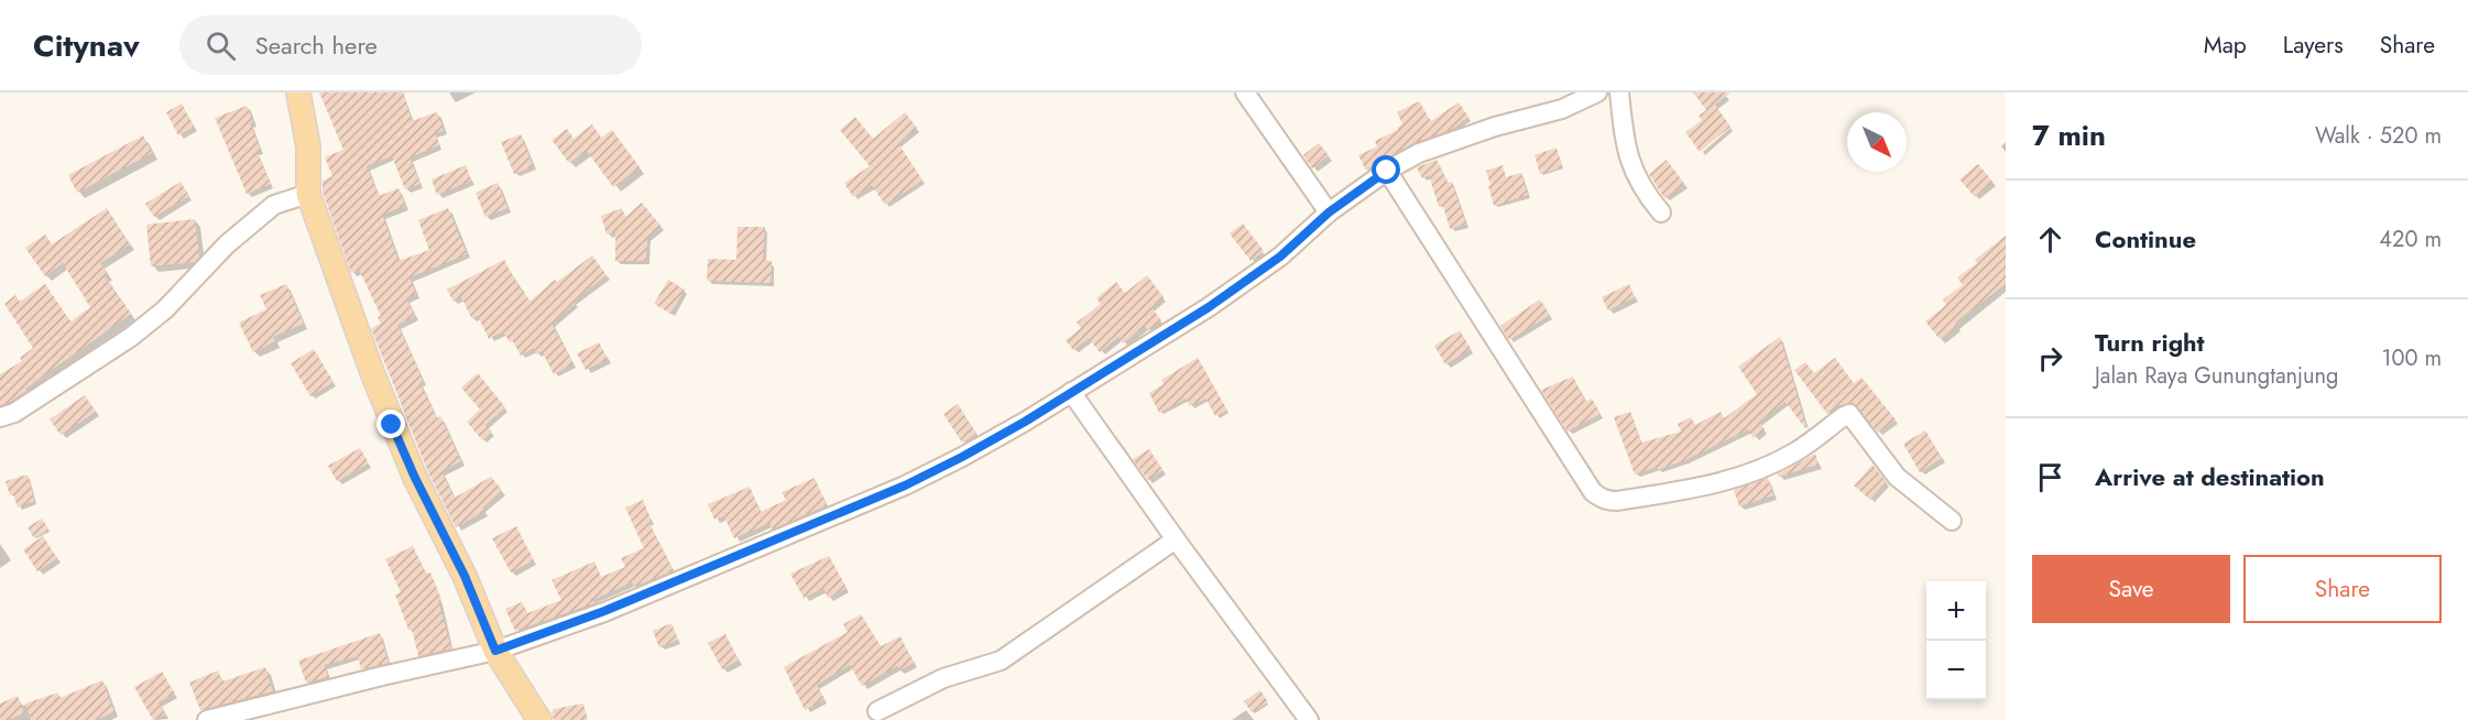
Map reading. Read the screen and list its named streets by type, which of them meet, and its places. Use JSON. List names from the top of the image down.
{
  "north": "bottom right",
  "page": {
    "header": "Citynav",
    "search": "Search here",
    "nav": ["Map", "Layers", "Share"],
    "heading": ["7 min", "Walk · 520 m"],
    "list": [
      ["Continue", "420 m"],
      ["Turn right", "Jalan Raya Gunungtanjung", "100 m"],
      "Arrive at destination"
    ],
    "buttons": ["Save", "Share"],
    "map_buttons": ["+", "−"]
  }
}
